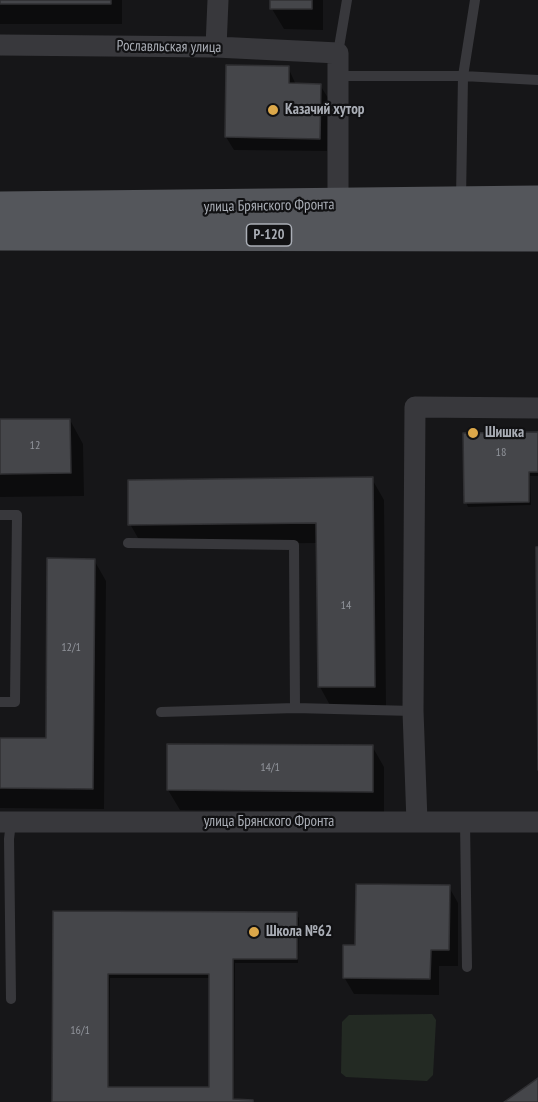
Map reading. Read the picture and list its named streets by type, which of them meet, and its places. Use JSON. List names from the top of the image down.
{
  "streets": {
    "main road": ["улица Брянского Фронта", "Р-120"],
    "street": ["Рославльская улица"]
  },
  "places": ["Казачий хутор", "Шишка", "Школа №62"],
  "house_numbers": [
    "12",
    "18",
    "14",
    "12/1",
    "14/1",
    "16/1"
  ]
}
